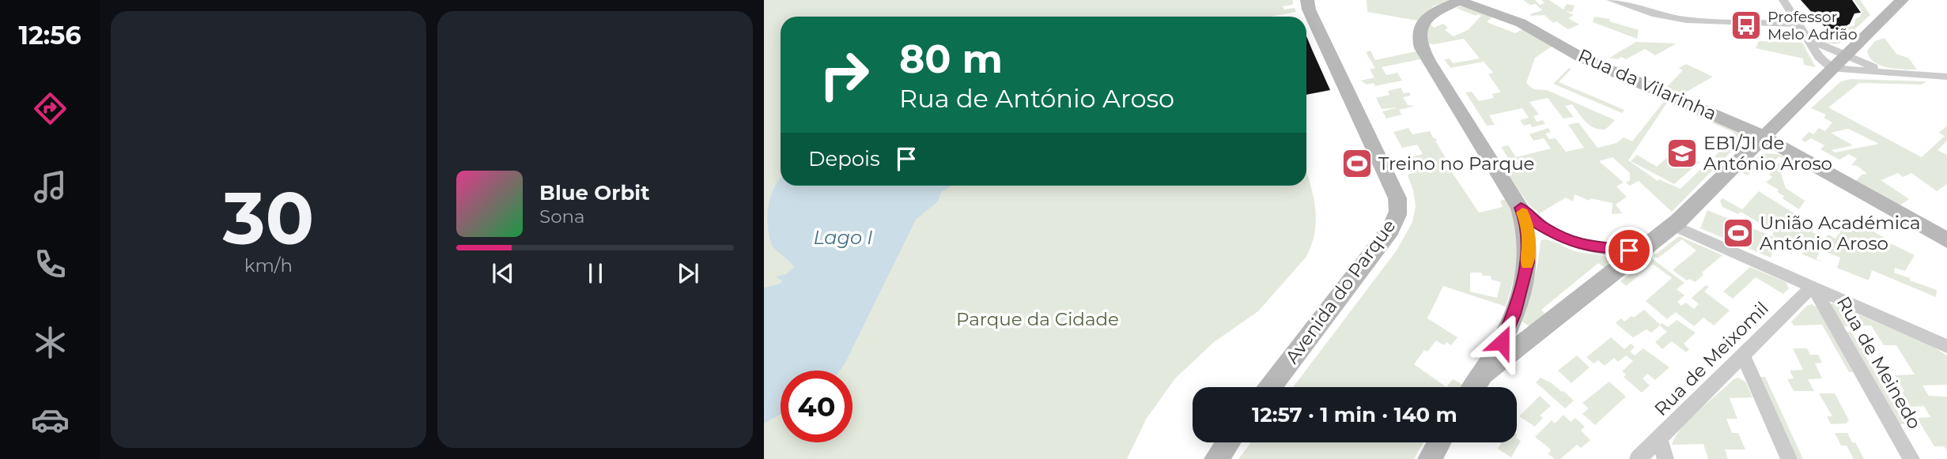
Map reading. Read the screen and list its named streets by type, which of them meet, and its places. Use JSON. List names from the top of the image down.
{
  "streets": {
    "street": [
      "Rua da Vilarinha",
      "Avenida do Parque",
      "Rua de Meixomil",
      "Rua de Meinedo"
    ]
  },
  "crossings": [
    ["Rua de Meixomil", "Rua de Meinedo"]
  ],
  "water": ["Lago I"],
  "parks": ["Parque da Cidade"],
  "places": {
    "bus stop": ["Professor Melo Adrião"],
    "school or university": ["EB1/JI de António Aroso"],
    "sports": ["Treino no Parque", "União Académica António Aroso"]
  },
  "page": {
    "tabs": "12:56",
    "tile": ["30", "km/h"],
    "turn": ["80 m", "Rua de António Aroso"],
    "then": "Depois",
    "song": ["Blue Orbit", "Sona"],
    "limit": "40",
    "trip": "12:57 · 1 min · 140 m"
  }
}
